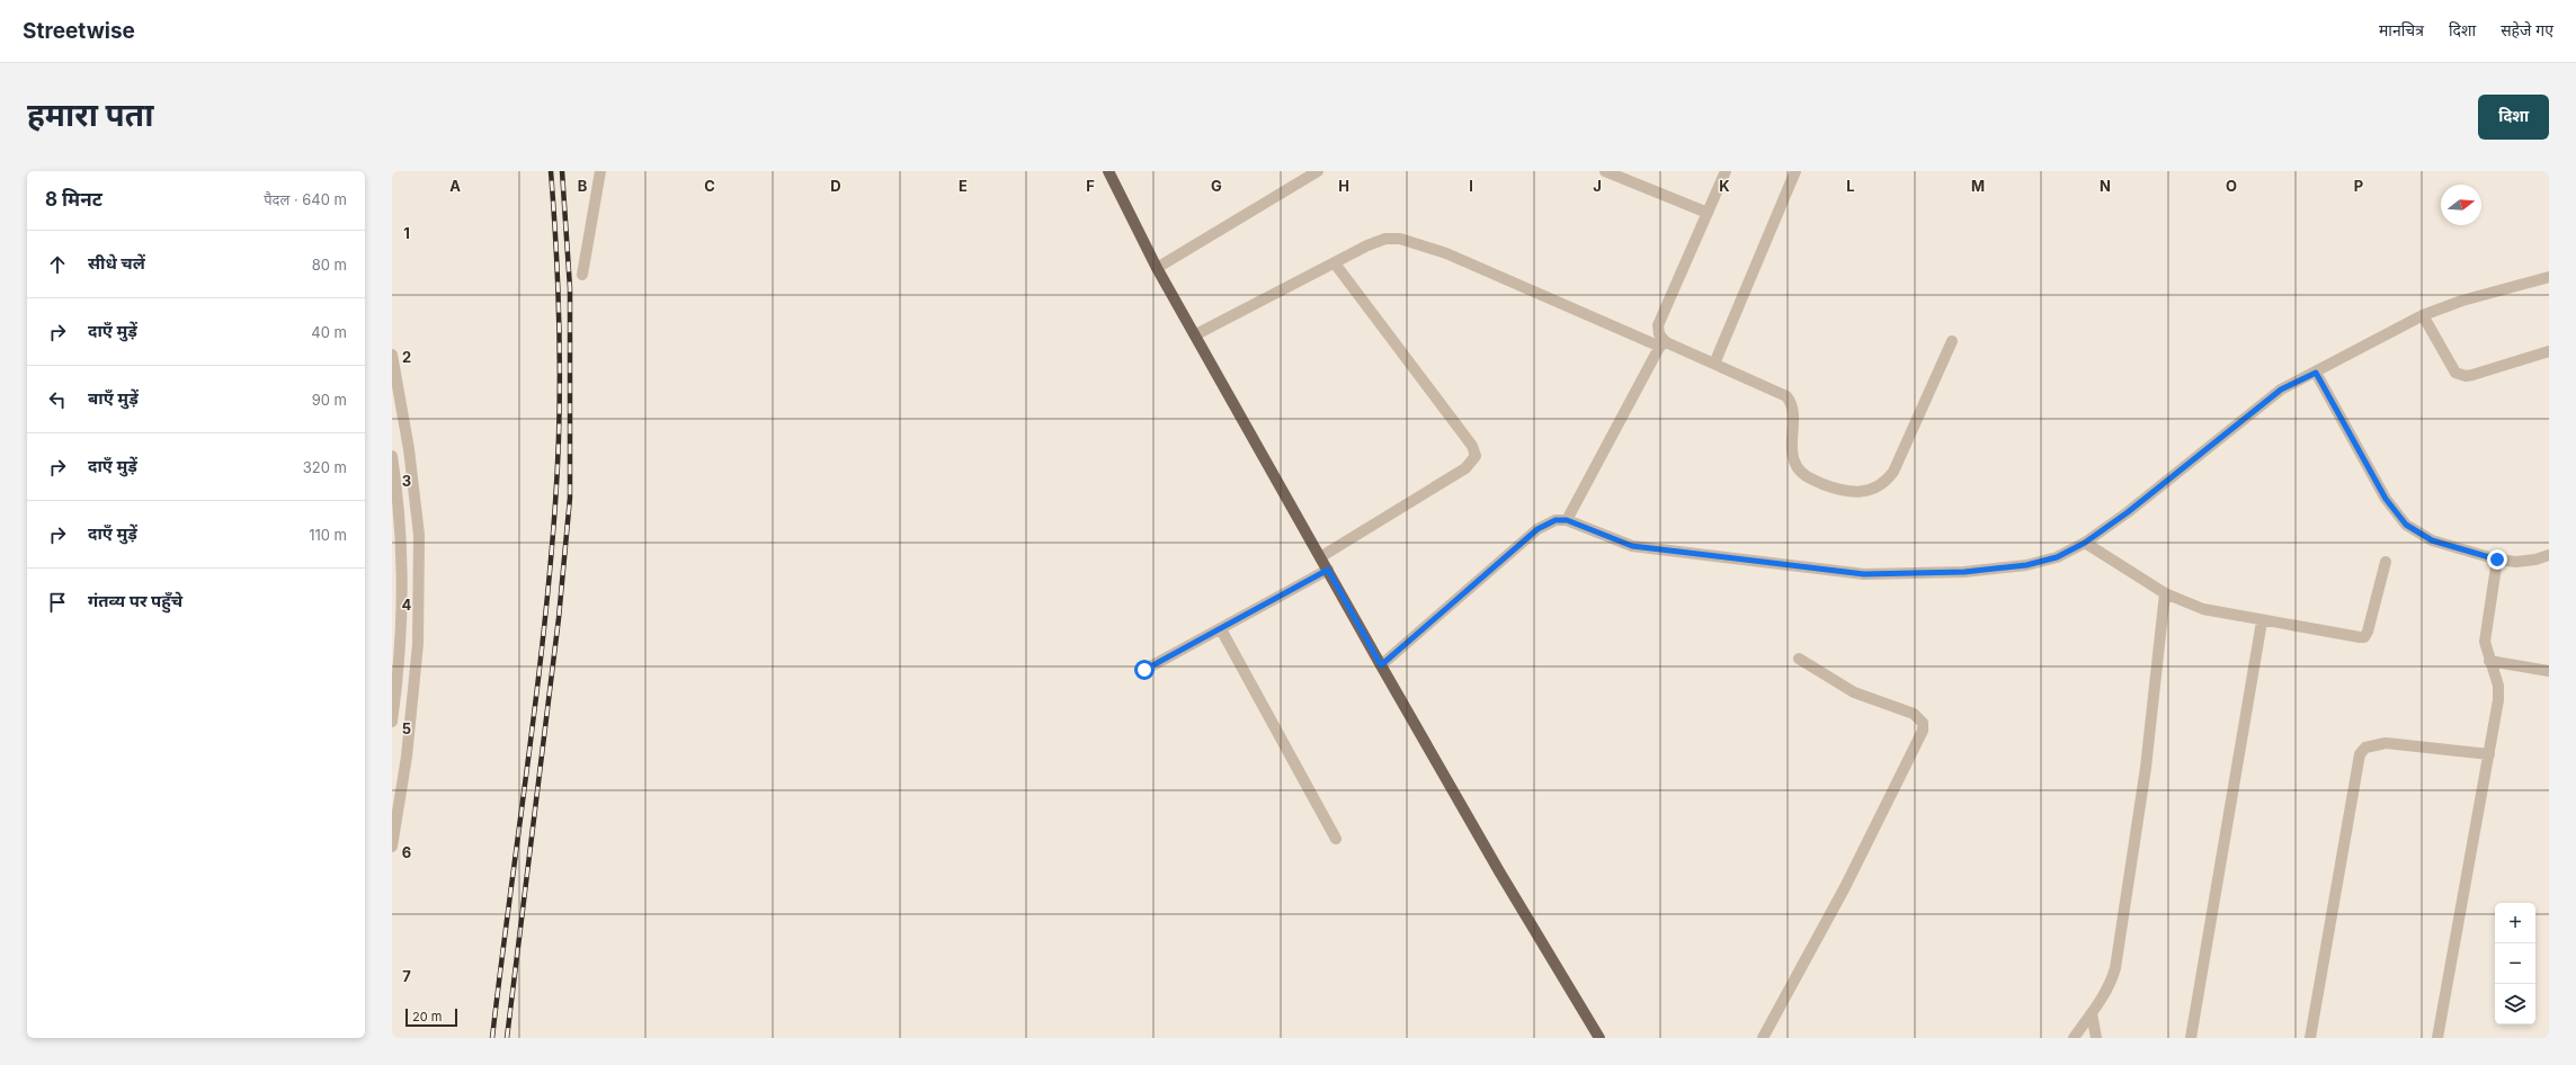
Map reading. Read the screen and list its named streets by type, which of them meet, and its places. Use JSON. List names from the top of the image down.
{
  "scale_bar": "20 m",
  "north": "right",
  "page": {
    "header": "Streetwise",
    "nav": ["मानचित्र", "दिशा", "सहेजे गए"],
    "buttons": "दिशा",
    "title": "हमारा पता",
    "heading": ["8 मिनट", "पैदल · 640 m"],
    "list": [
      ["सीधे चलें", "80 m"],
      ["दाएँ मुड़ें", "40 m"],
      ["बाएँ मुड़ें", "90 m"],
      ["दाएँ मुड़ें", "320 m"],
      ["दाएँ मुड़ें", "110 m"],
      "गंतव्य पर पहुँचे"
    ],
    "map_buttons": ["+", "−"],
    "scale": "20 m"
  },
  "grid": {
    "columns": [
      "A",
      "B",
      "C",
      "D",
      "E",
      "F",
      "G",
      "H",
      "I",
      "J",
      "K",
      "L",
      "M",
      "N",
      "O",
      "P"
    ],
    "rows": [
      "1",
      "2",
      "3",
      "4",
      "5",
      "6",
      "7"
    ]
  }
}
